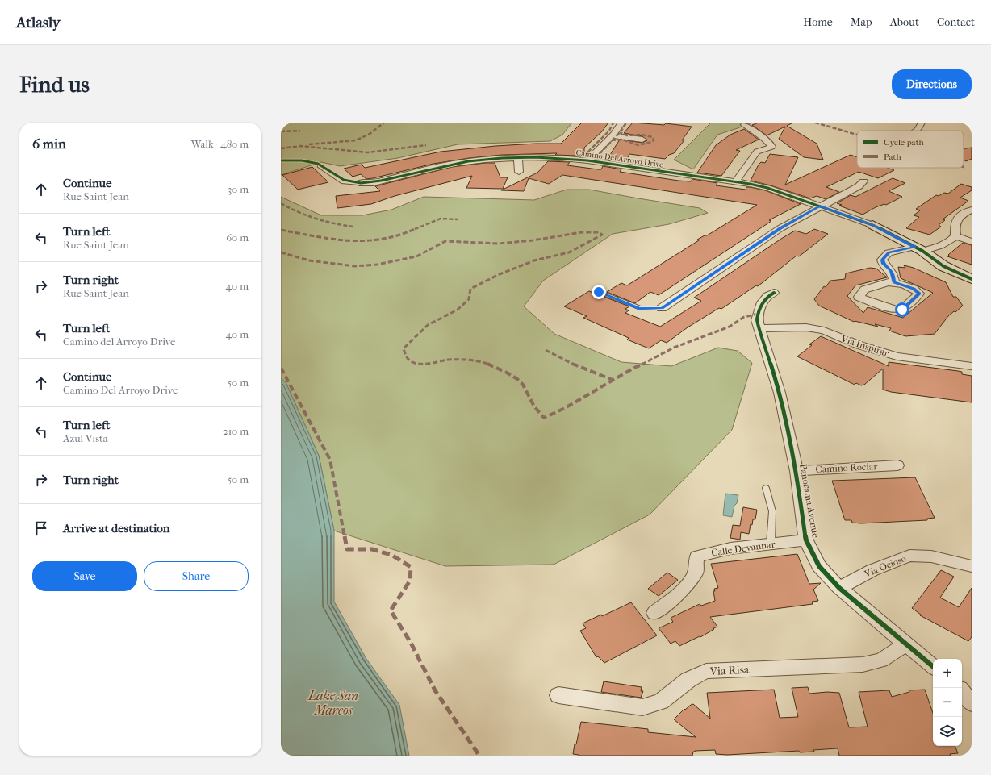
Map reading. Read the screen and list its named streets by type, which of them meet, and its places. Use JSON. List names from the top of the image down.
{
  "streets": {
    "street": [
      "Camino Del Arroyo Drive",
      "Via Inspirar",
      "Camino Rociar",
      "Panorama Avenue",
      "Calle Devannar",
      "Via Ocioso",
      "Via Risa"
    ]
  },
  "crossings": [
    ["Via Inspirar", "Panorama Avenue"],
    ["Camino Rociar", "Panorama Avenue"],
    ["Panorama Avenue", "Calle Devannar"],
    ["Panorama Avenue", "Via Ocioso"],
    ["Panorama Avenue", "Via Risa"]
  ],
  "water": ["Lake San Marcos"],
  "legend": ["Cycle path", "Path"],
  "page": {
    "header": "Atlasly",
    "nav": [
      "Home",
      "Map",
      "About",
      "Contact"
    ],
    "buttons": [
      "Directions",
      ["Save", "Share"]
    ],
    "title": "Find us",
    "heading": ["6 min", "Walk · 480 m"],
    "list": [
      ["Continue", "Rue Saint Jean", "30 m"],
      ["Turn left", "Rue Saint Jean", "60 m"],
      ["Turn right", "Rue Saint Jean", "40 m"],
      ["Turn left", "Camino del Arroyo Drive", "40 m"],
      ["Continue", "Camino Del Arroyo Drive", "50 m"],
      ["Turn left", "Azul Vista", "210 m"],
      ["Turn right", "50 m"],
      "Arrive at destination"
    ],
    "map_buttons": ["+", "−"]
  }
}
